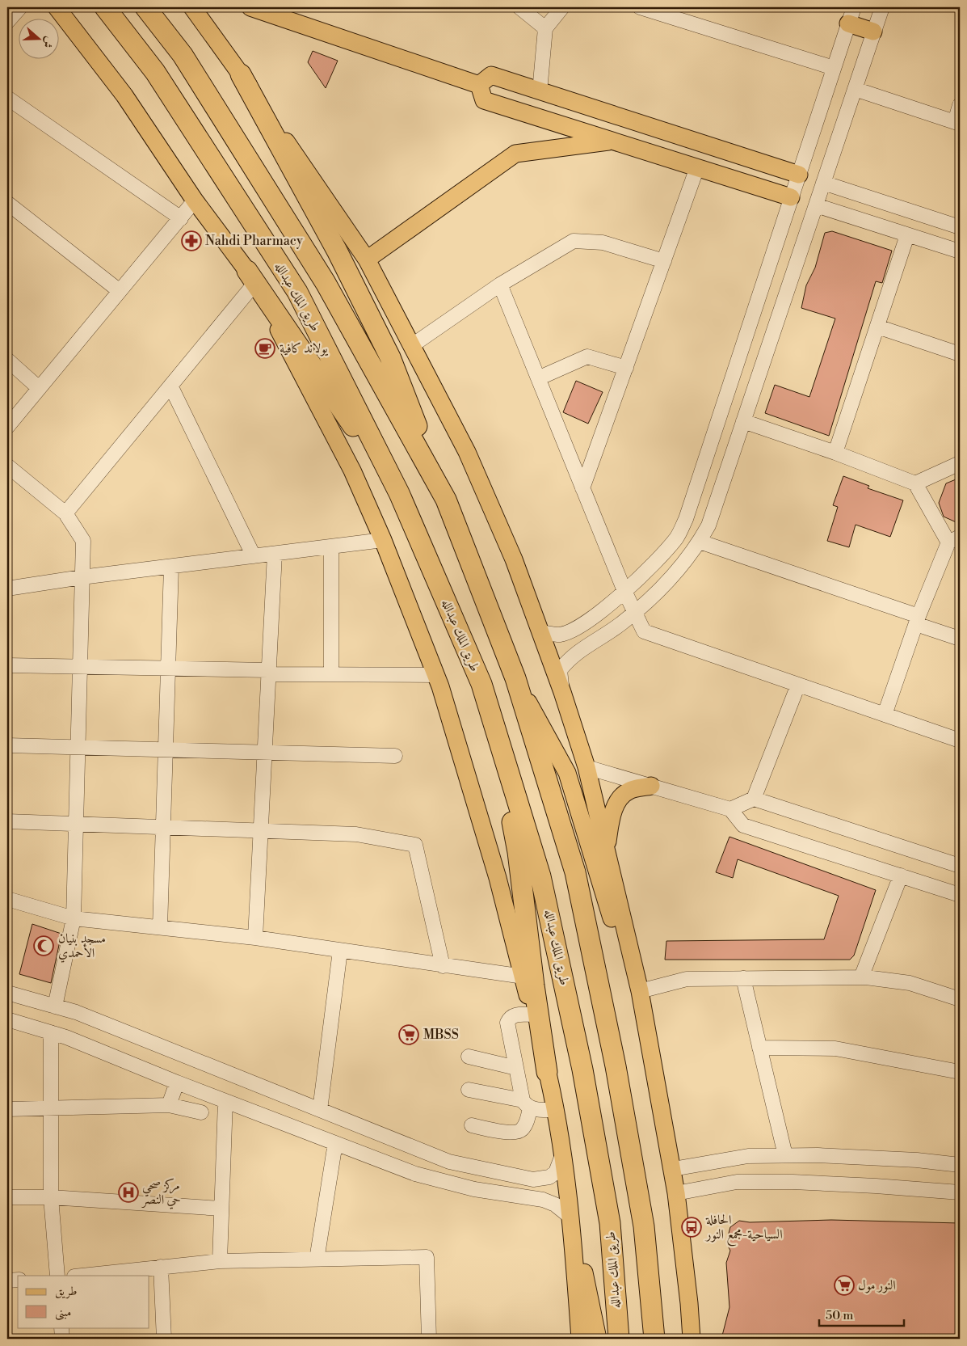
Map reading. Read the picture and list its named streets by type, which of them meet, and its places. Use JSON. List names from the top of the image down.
{
  "streets": {
    "highway": ["طريق الملك عبدالله"]
  },
  "places": {
    "pharmacy": ["Nahdi Pharmacy"],
    "cafe": ["يولاند كافية"],
    "mosque": ["مسجد بنيان الأحمدي"],
    "supermarket": ["MBSS", "النور مول"],
    "hospital": ["مركز صحي حي النصر"],
    "bus stop": ["الحافلة السياحية-مجمع النور"]
  },
  "legend": ["طريق", "مبنى"],
  "scale_bar": "50 m",
  "north": "right"
}
